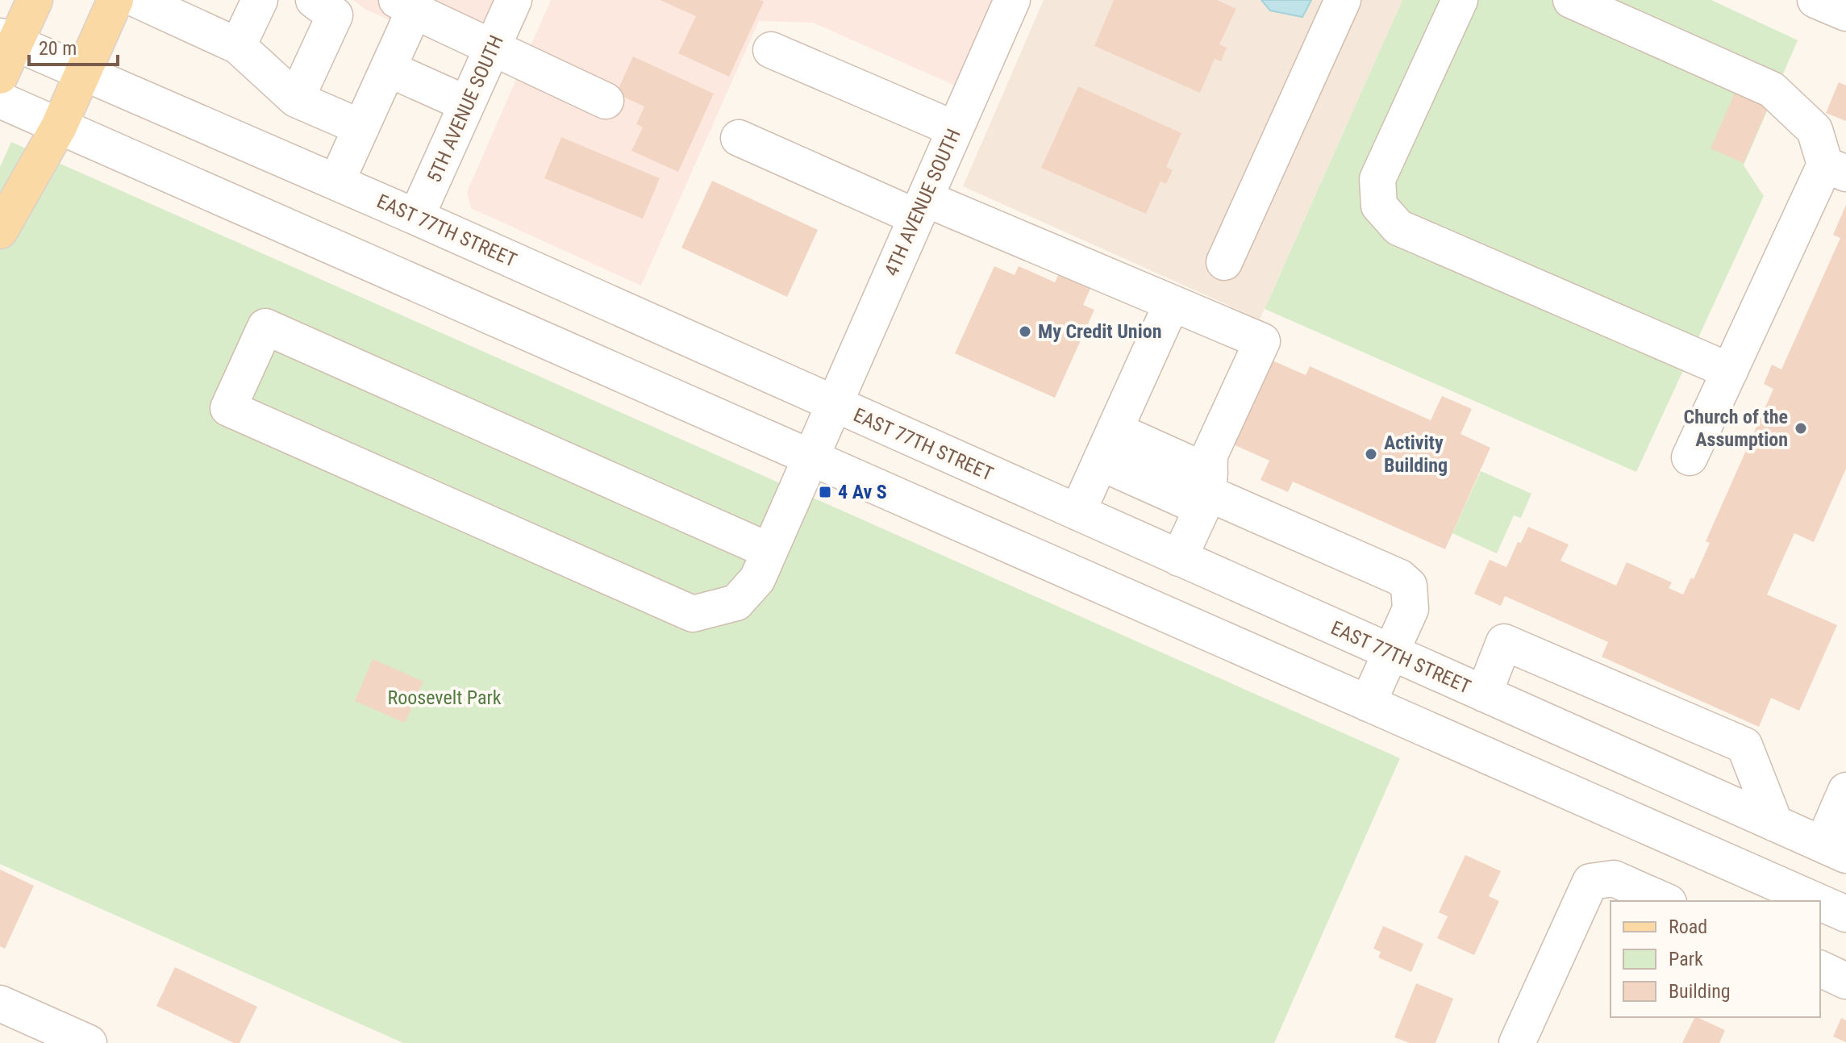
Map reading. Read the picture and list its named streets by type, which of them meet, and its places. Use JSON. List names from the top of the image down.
{
  "streets": {
    "street": ["5TH AVENUE SOUTH", "4TH AVENUE SOUTH", "EAST 77TH STREET"]
  },
  "crossings": [
    ["5TH AVENUE SOUTH", "EAST 77TH STREET"],
    ["4TH AVENUE SOUTH", "EAST 77TH STREET"]
  ],
  "parks": ["Roosevelt Park"],
  "places": {
    "other": ["My Credit Union", "Church of the Assumption", "Activity Building"],
    "transit": ["4 Av S"]
  },
  "legend": ["Road", "Park", "Building"],
  "scale_bar": "20 m"
}
